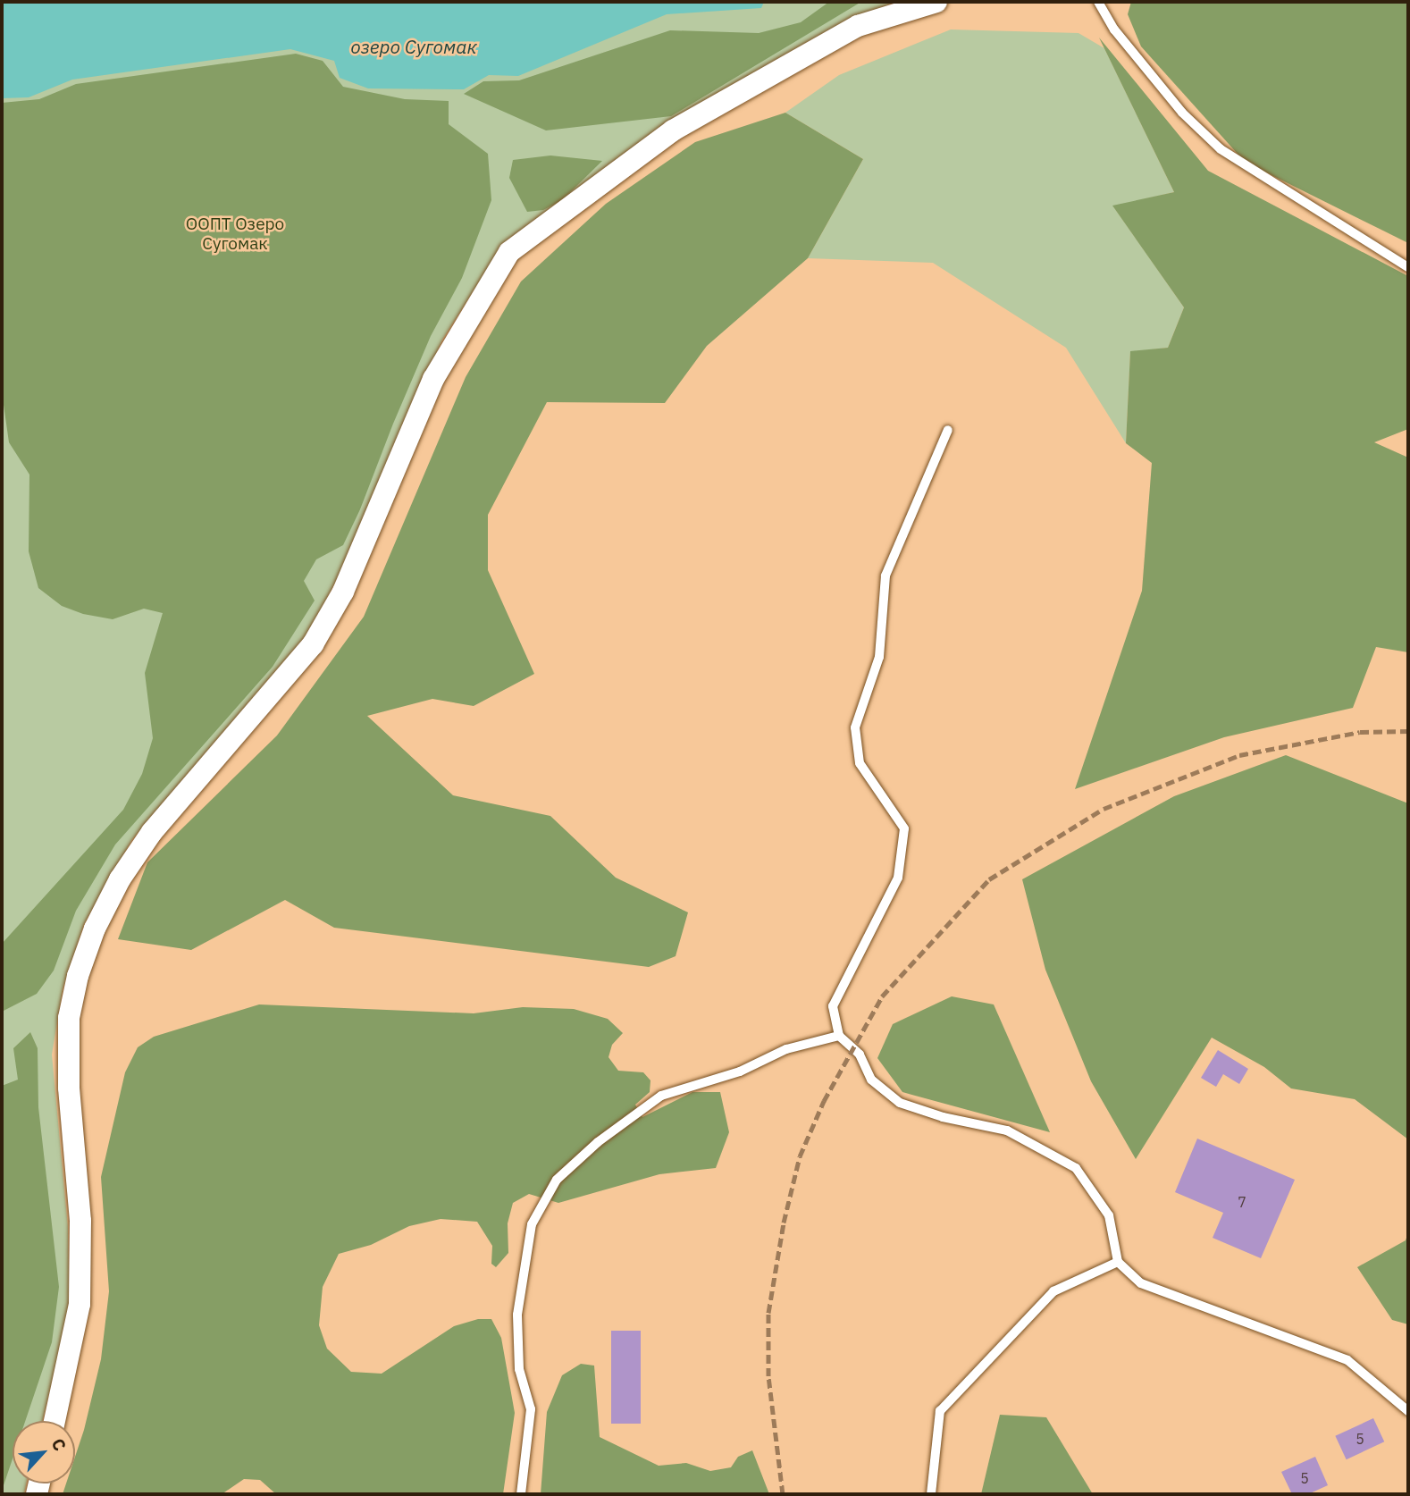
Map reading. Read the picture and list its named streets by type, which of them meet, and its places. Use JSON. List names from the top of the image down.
{
  "water": ["озеро Сугомак"],
  "parks": ["ООПТ Озеро Сугомак"],
  "house_numbers": ["7", "5", "5"],
  "north": "top right"
}
